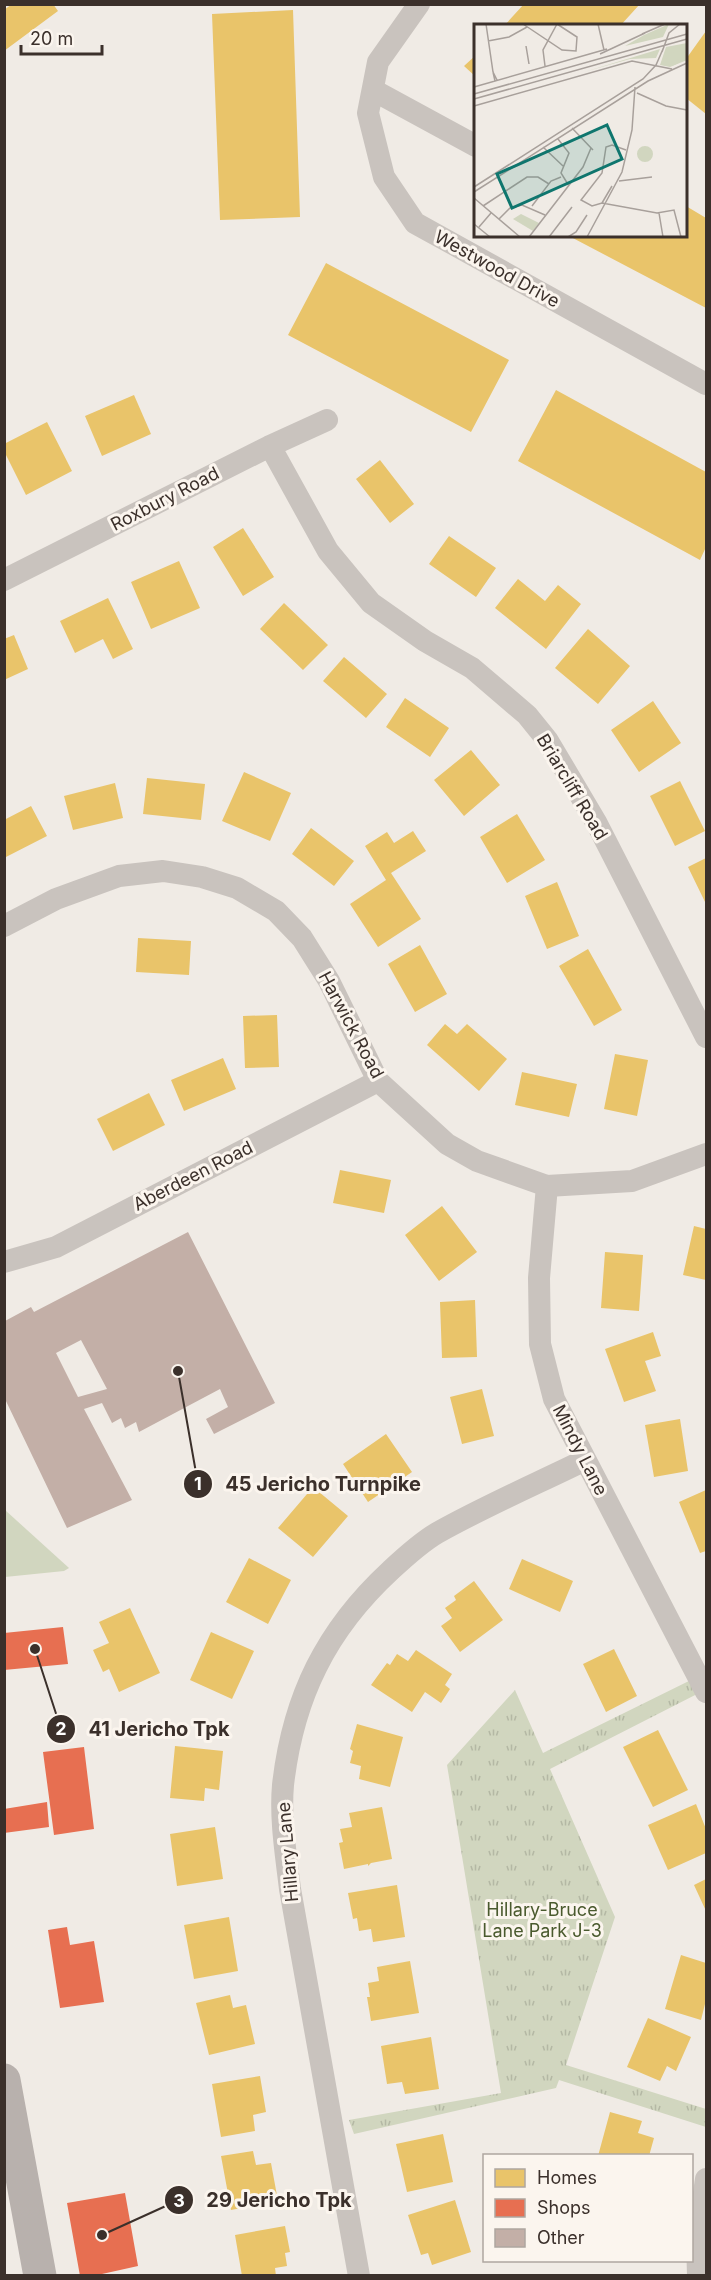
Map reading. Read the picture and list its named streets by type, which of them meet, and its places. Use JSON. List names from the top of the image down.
{
  "streets": {
    "street": [
      "Westwood Drive",
      "Roxbury Road",
      "Briarcliff Road",
      "Harwick Road",
      "Aberdeen Road",
      "Mindy Lane",
      "Hillary Lane"
    ]
  },
  "crossings": [
    ["Roxbury Road", "Briarcliff Road"],
    ["Harwick Road", "Aberdeen Road"],
    ["Harwick Road", "Mindy Lane"],
    ["Mindy Lane", "Hillary Lane"]
  ],
  "parks": ["Hillary-Bruce Lane Park J-3"],
  "places": ["45 Jericho Turnpike", "41 Jericho Tpk", "29 Jericho Tpk"],
  "legend": ["Homes", "Shops", "Other"],
  "scale_bar": "20 m"
}
